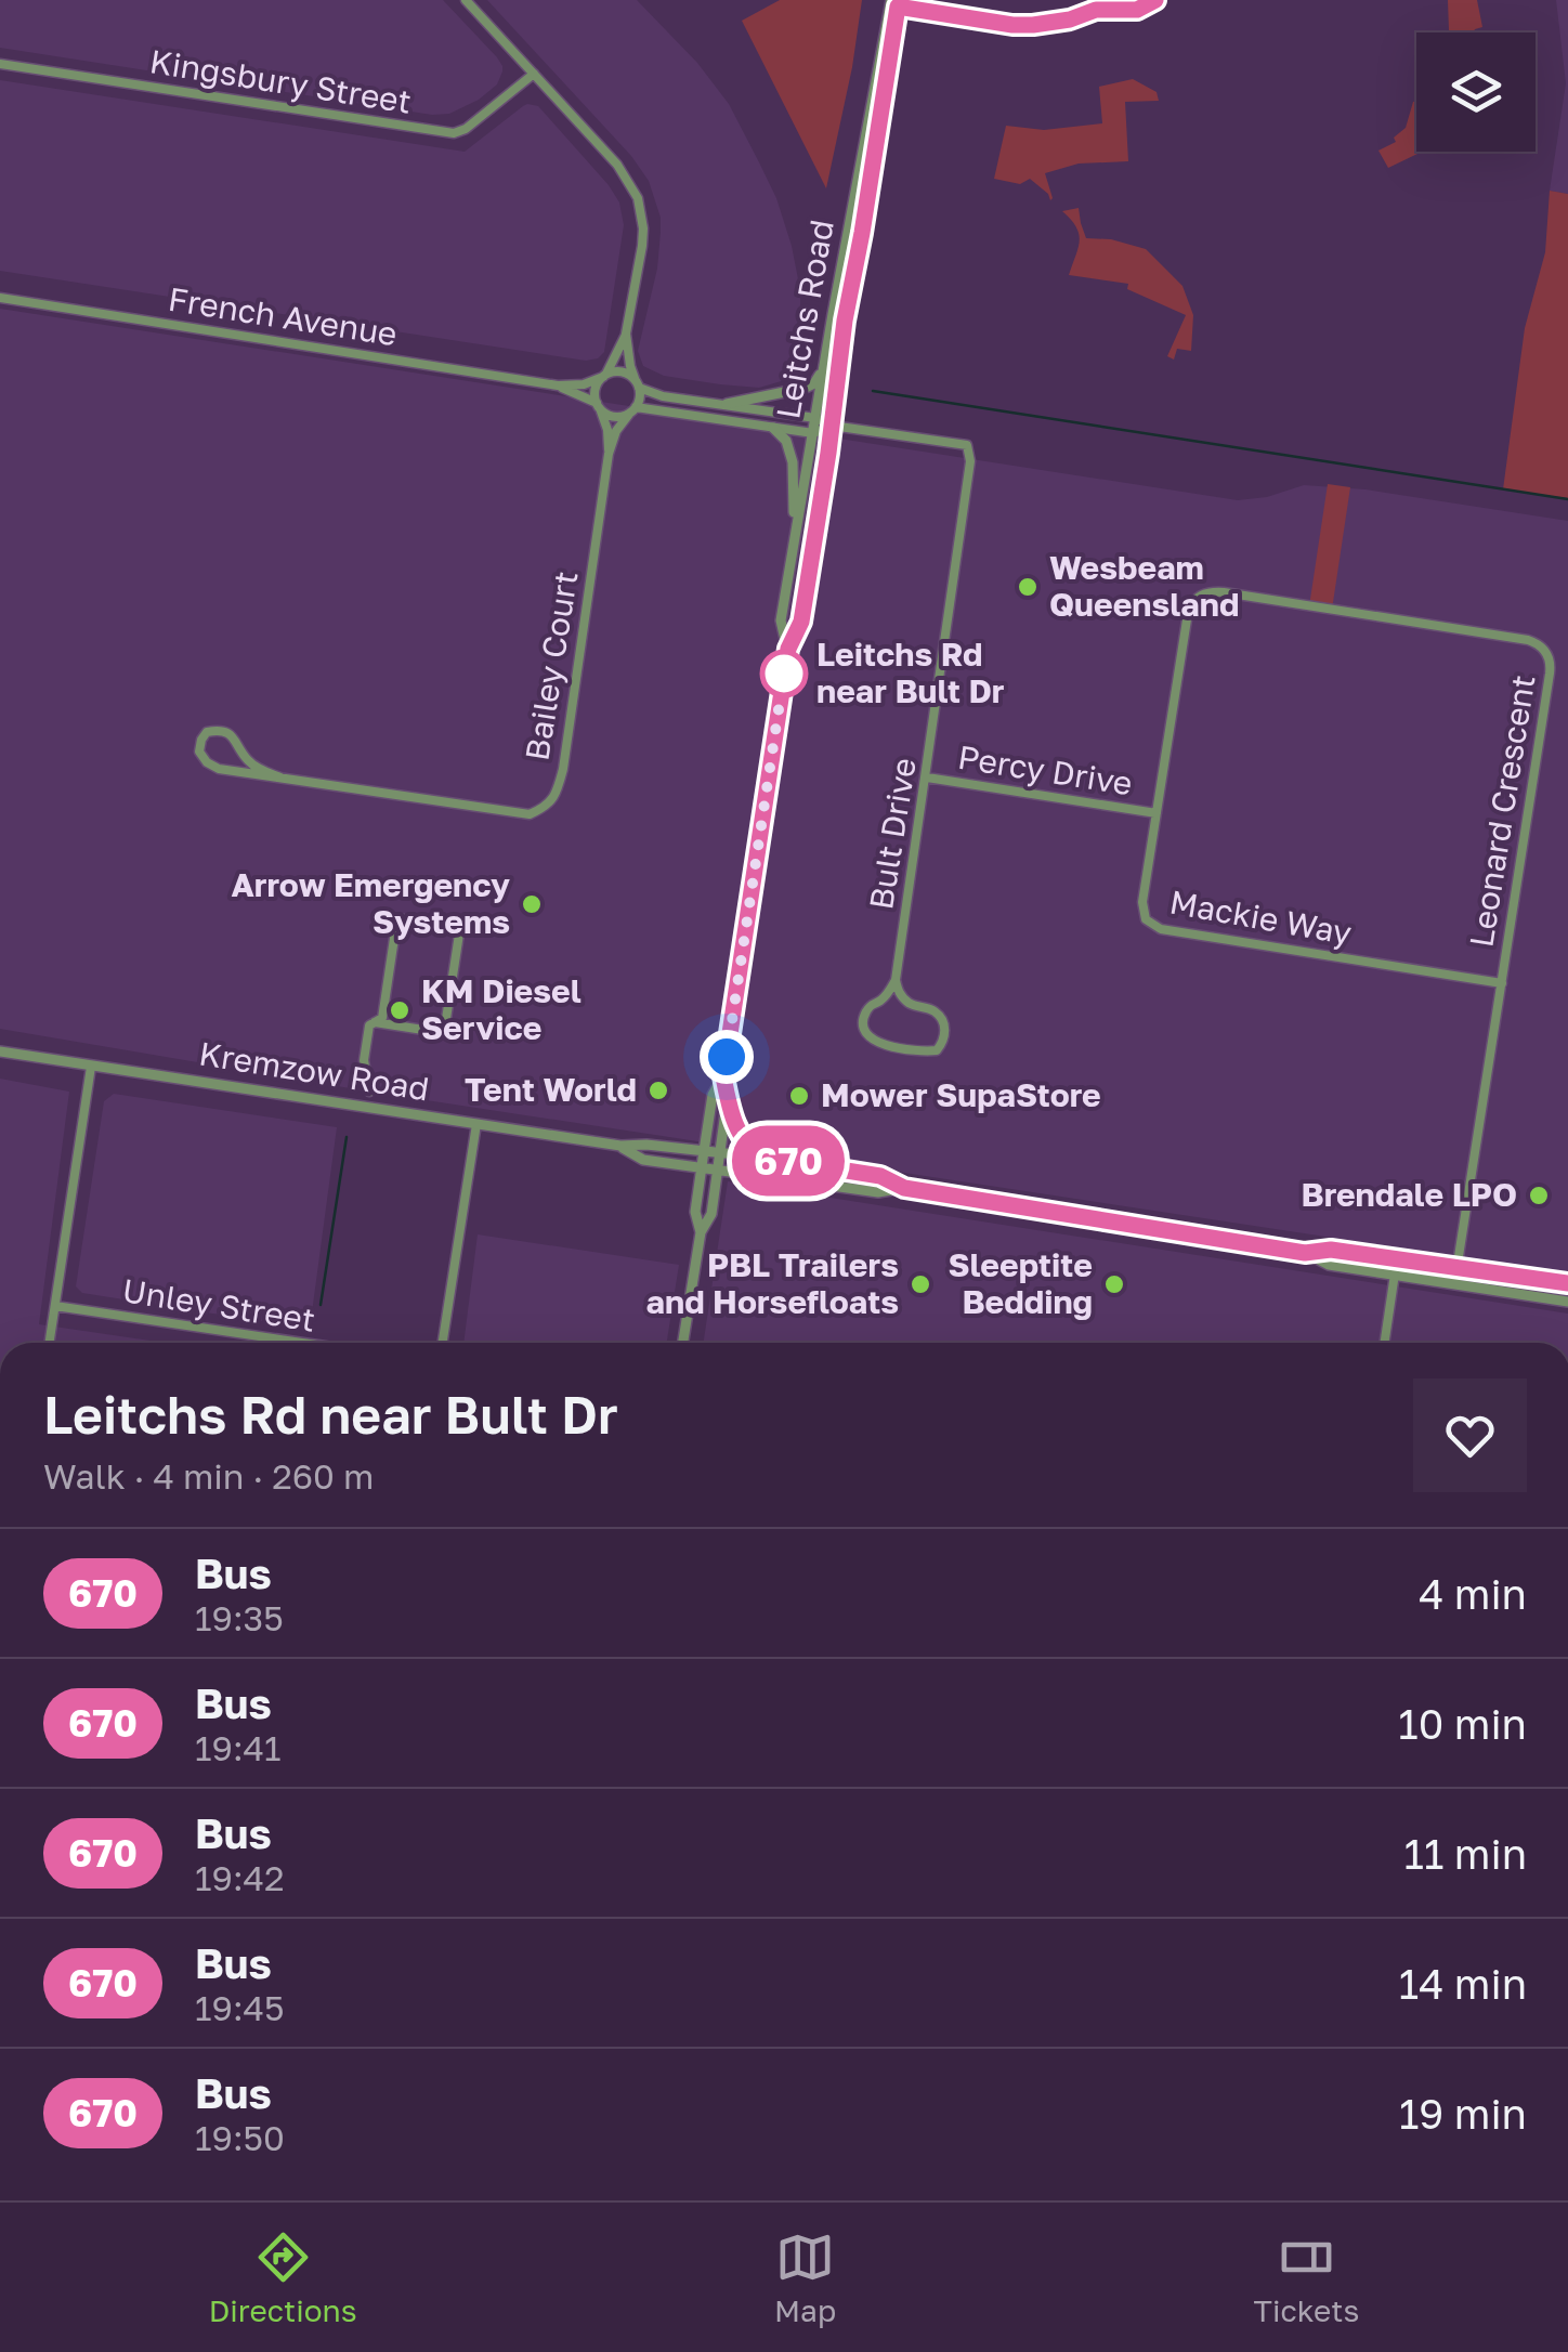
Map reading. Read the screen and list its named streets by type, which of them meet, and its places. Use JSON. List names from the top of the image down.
{
  "streets": {
    "street": [
      "Kingsbury Street",
      "French Avenue",
      "Leitchs Road",
      "Bailey Court",
      "Percy Drive",
      "Leonard Crescent",
      "Bult Drive",
      "Mackie Way",
      "Kremzow Road",
      "Unley Street"
    ]
  },
  "crossings": [
    ["French Avenue", "Bailey Court"],
    ["Leitchs Road", "Bult Drive"],
    ["Leitchs Road", "Kremzow Road"],
    ["Percy Drive", "Bult Drive"],
    ["Percy Drive", "Mackie Way"],
    ["Leonard Crescent", "Mackie Way"],
    ["Leonard Crescent", "Kremzow Road"]
  ],
  "places": [
    "Wesbeam Queensland",
    "Leitchs Rd near Bult Dr",
    "Arrow Emergency Systems",
    "KM Diesel Service",
    "Tent World",
    "Mower SupaStore",
    "Brendale LPO",
    "PBL Trailers and Horsefloats",
    "Sleeptite Bedding"
  ],
  "lines": ["bus line 670"],
  "page": {
    "on_map": "670",
    "heading": ["Leitchs Rd near Bult Dr", "Walk · 4 min · 260 m"],
    "list": [
      {
        "mark": "670",
        "name": "Bus",
        "note": "19:35",
        "value": "4 min"
      },
      {
        "mark": "670",
        "name": "Bus",
        "note": "19:41",
        "value": "10 min"
      },
      {
        "mark": "670",
        "name": "Bus",
        "note": "19:42",
        "value": "11 min"
      },
      {
        "mark": "670",
        "name": "Bus",
        "note": "19:45",
        "value": "14 min"
      },
      {
        "mark": "670",
        "name": "Bus",
        "note": "19:50",
        "value": "19 min"
      }
    ],
    "tabs": ["Directions", "Map", "Tickets"]
  }
}
